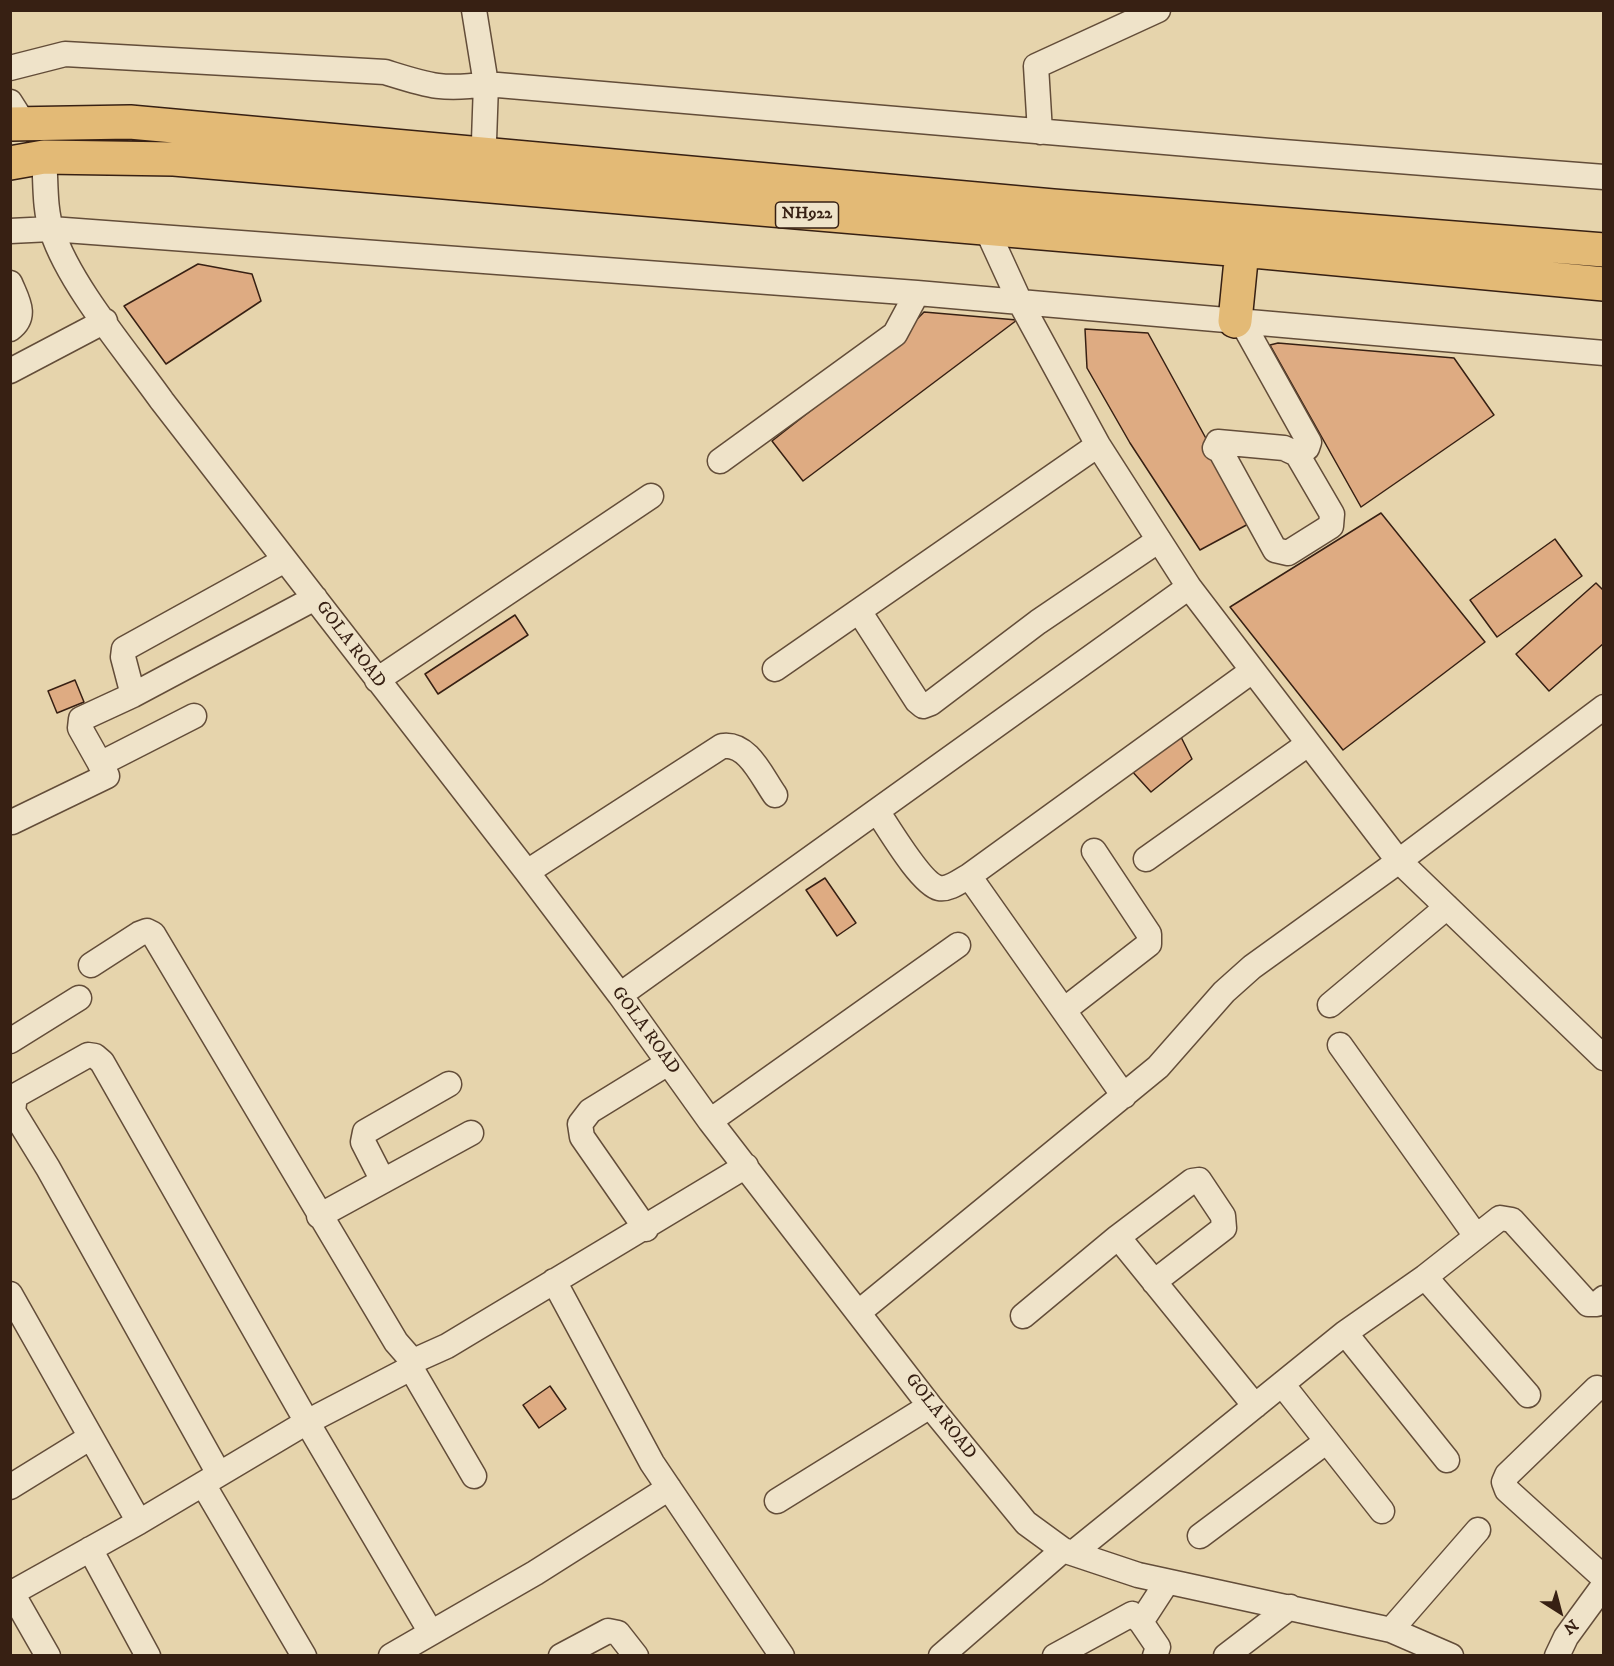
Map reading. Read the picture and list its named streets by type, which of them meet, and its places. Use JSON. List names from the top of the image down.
{
  "streets": {
    "highway": ["NH922"],
    "street": ["GOLA ROAD"]
  },
  "crossings": [
    ["NH922", "GOLA ROAD"]
  ],
  "north": "bottom right"
}
